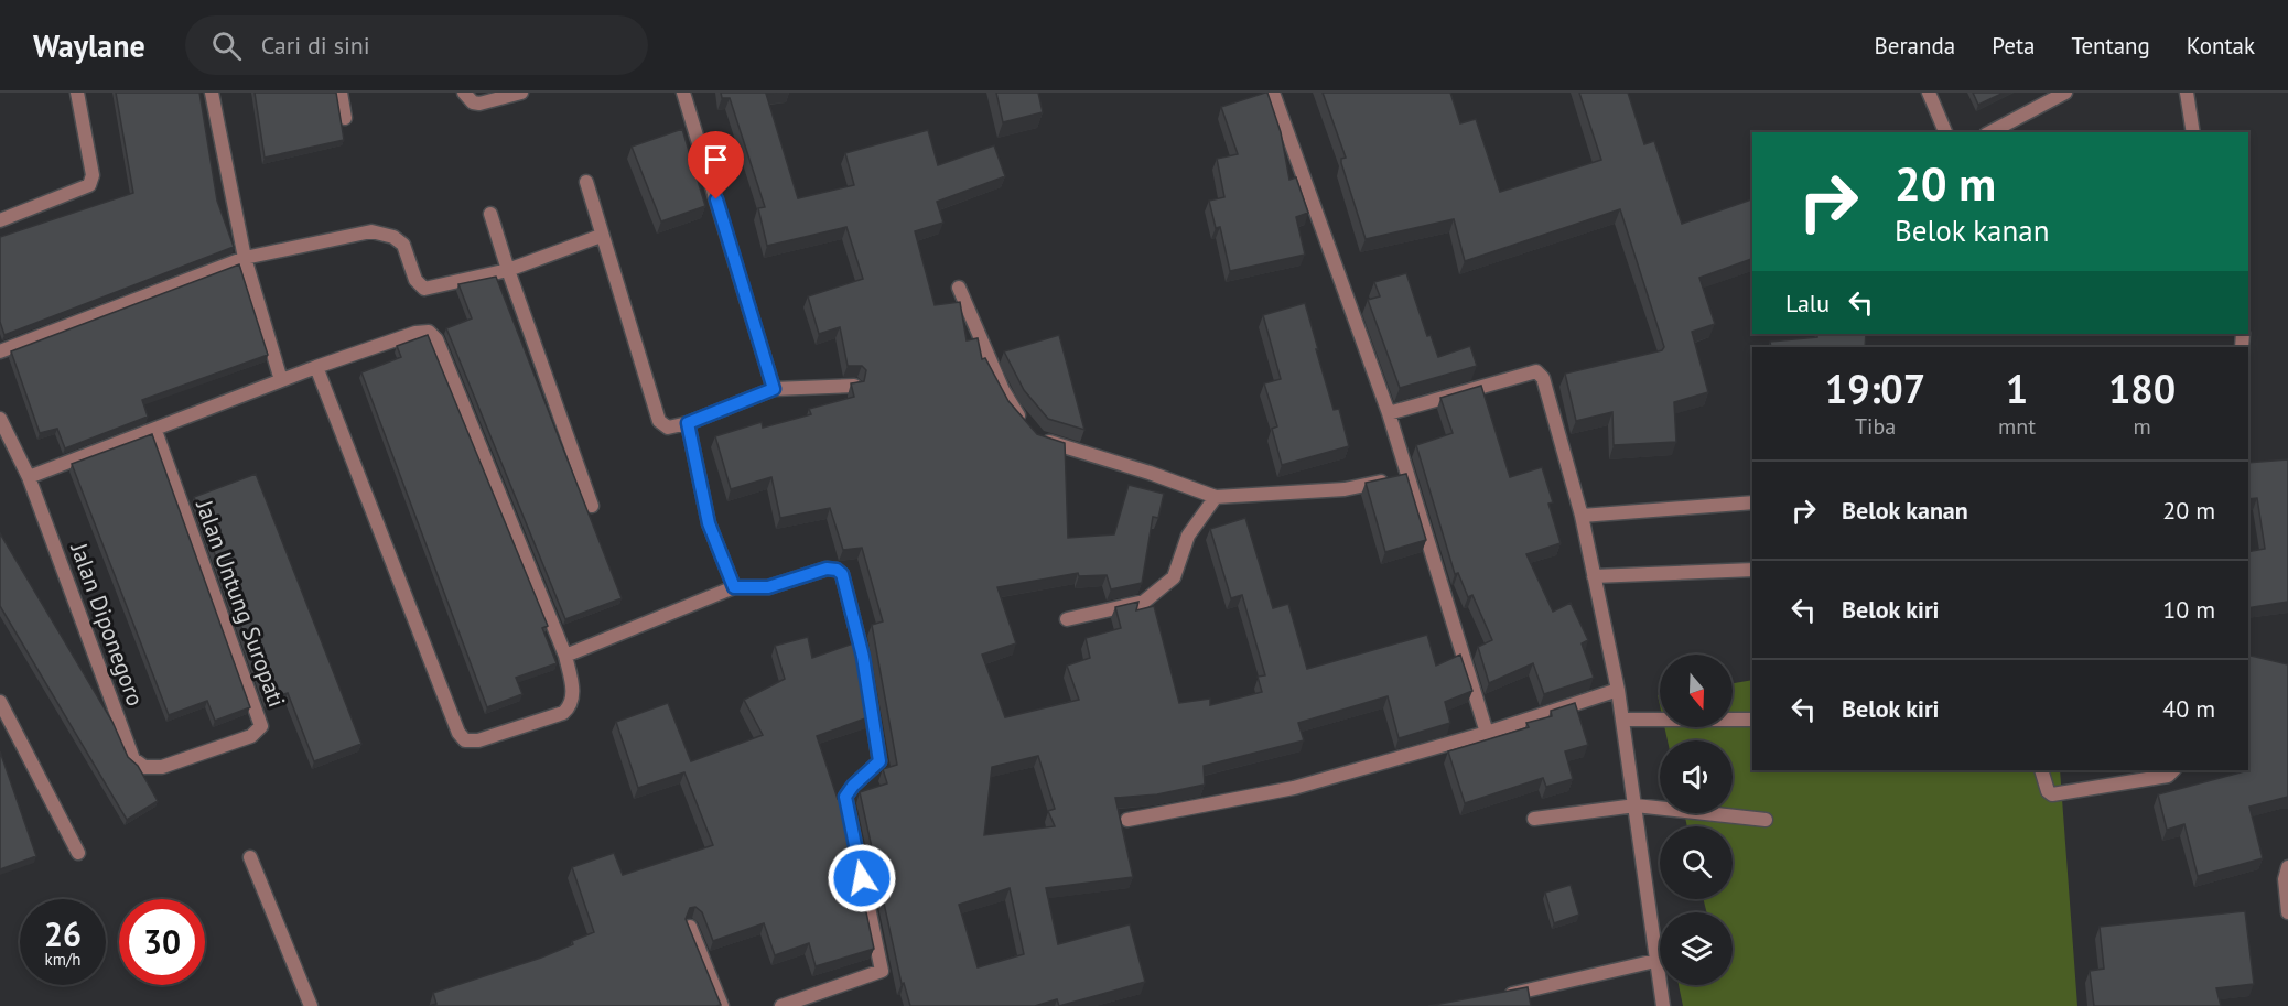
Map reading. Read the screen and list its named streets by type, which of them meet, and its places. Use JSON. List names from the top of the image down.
{
  "streets": {
    "street": ["Jalan Untung Suropati", "Jalan Diponegoro"]
  },
  "crossings": [
    ["Jalan Untung Suropati", "Jalan Diponegoro"]
  ],
  "north": "bottom",
  "page": {
    "header": "Waylane",
    "search": "Cari di sini",
    "nav": [
      "Beranda",
      "Peta",
      "Tentang",
      "Kontak"
    ],
    "turn": ["20 m", "Belok kanan"],
    "then": "Lalu",
    "eta": [
      "19:07",
      "Tiba",
      "1",
      "mnt",
      "180",
      "m"
    ],
    "list": [
      {
        "name": "Belok kanan",
        "value": "20 m"
      },
      {
        "name": "Belok kiri",
        "value": "10 m"
      },
      {
        "name": "Belok kiri",
        "value": "40 m"
      }
    ],
    "speed": "26 km/h",
    "limit": "30"
  }
}
